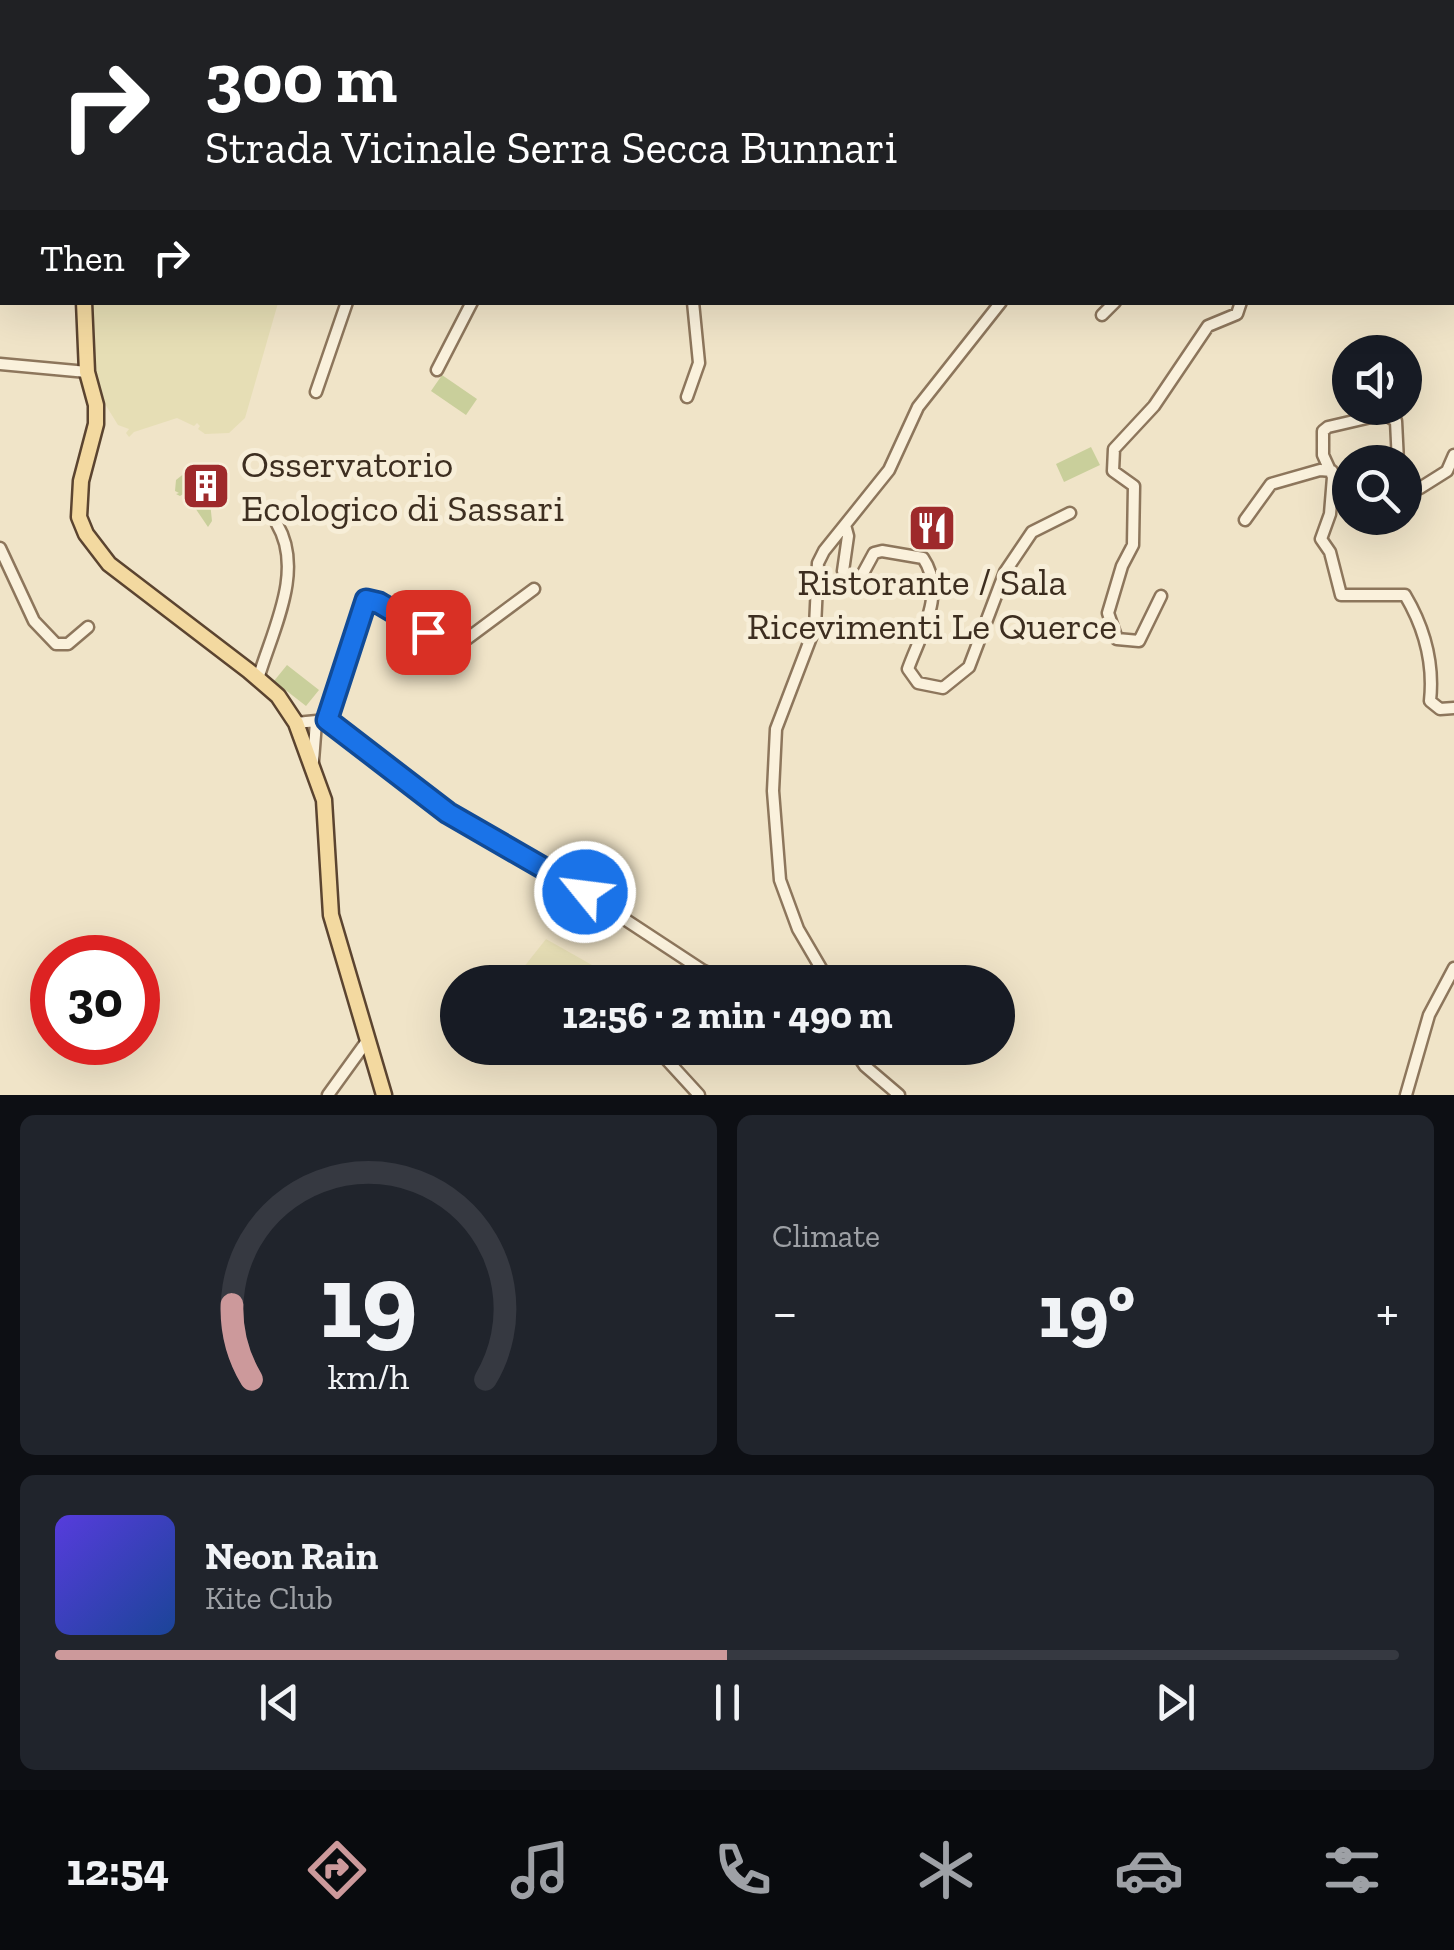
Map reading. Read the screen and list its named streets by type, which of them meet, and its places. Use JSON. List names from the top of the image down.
{
  "places": {
    "building": ["Osservatorio Ecologico di Sassari"],
    "restaurant": ["Ristorante / Sala Ricevimenti Le Querce"]
  },
  "page": {
    "turn": ["300 m", "Strada Vicinale Serra Secca Bunnari"],
    "then": "Then",
    "limit": "30",
    "trip": "12:56 · 2 min · 490 m",
    "tile": "Climate",
    "heat": ["−", "19°", "+"],
    "song": ["Neon Rain", "Kite Club"],
    "tabs": "12:54",
    "gauge": ["19", "km/h"]
  }
}
